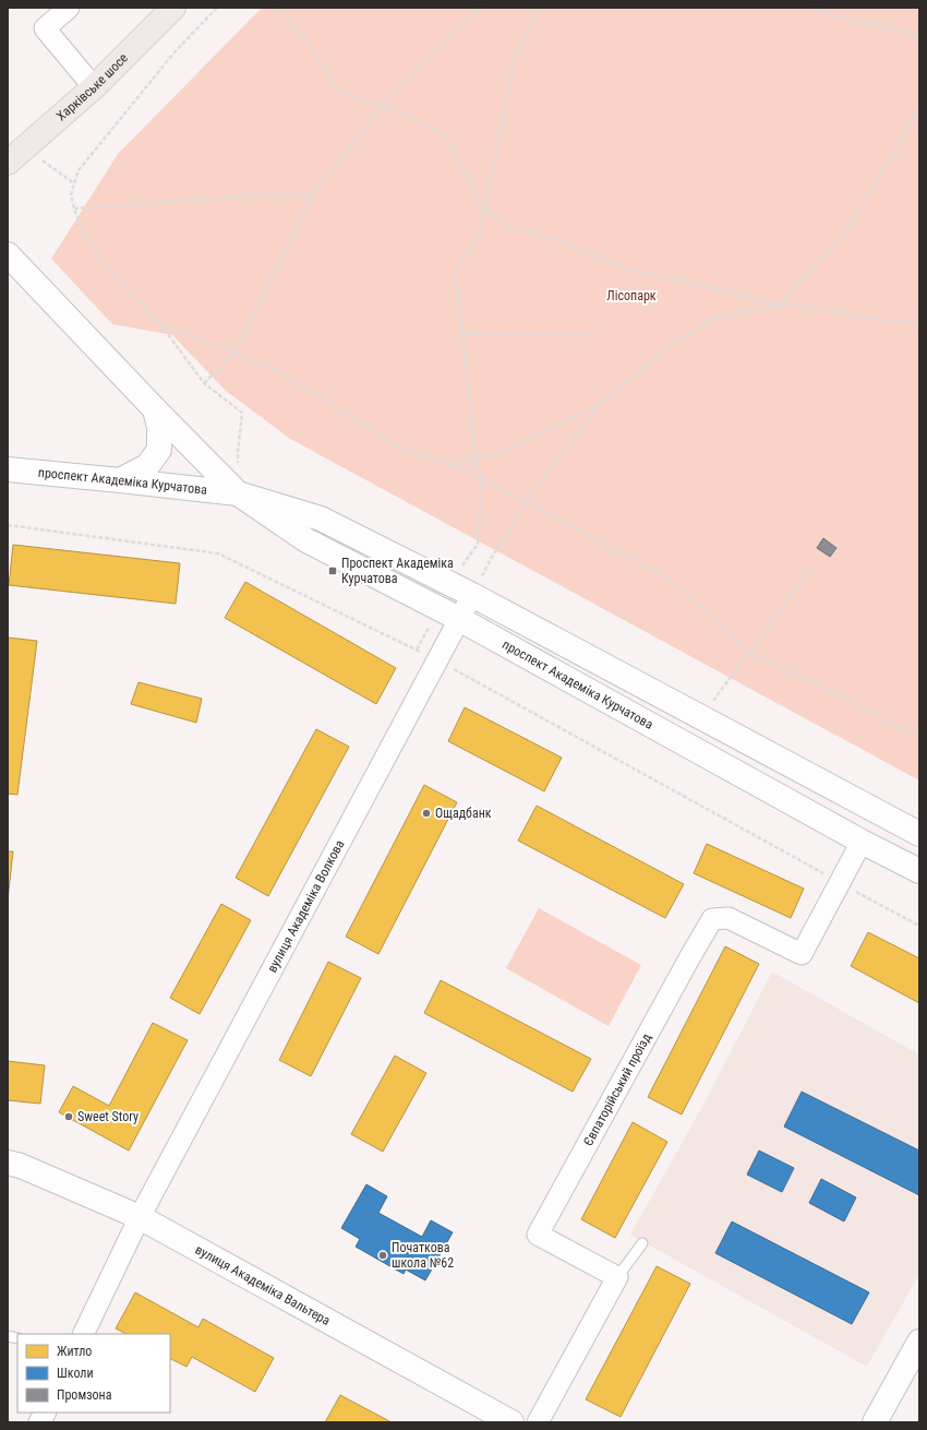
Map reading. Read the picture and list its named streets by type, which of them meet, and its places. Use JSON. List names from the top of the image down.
{
  "streets": {
    "main road": ["Харківське шосе"],
    "street": [
      "проспект Академіка Курчатова",
      "вулиця Академіка Волкова",
      "Євпаторійський проїзд",
      "вулиця Академіка Вальтера"
    ]
  },
  "crossings": [
    ["проспект Академіка Курчатова", "вулиця Академіка Волкова"],
    ["проспект Академіка Курчатова", "Євпаторійський проїзд"],
    ["вулиця Академіка Волкова", "вулиця Академіка Вальтера"]
  ],
  "parks": ["Лісопарк"],
  "places": {
    "transit": ["Проспект Академіка Курчатова"],
    "other": ["Ощадбанк", "Sweet Story", "Початкова школа №62"]
  },
  "legend": ["Житло", "Школи", "Промзона"]
}
